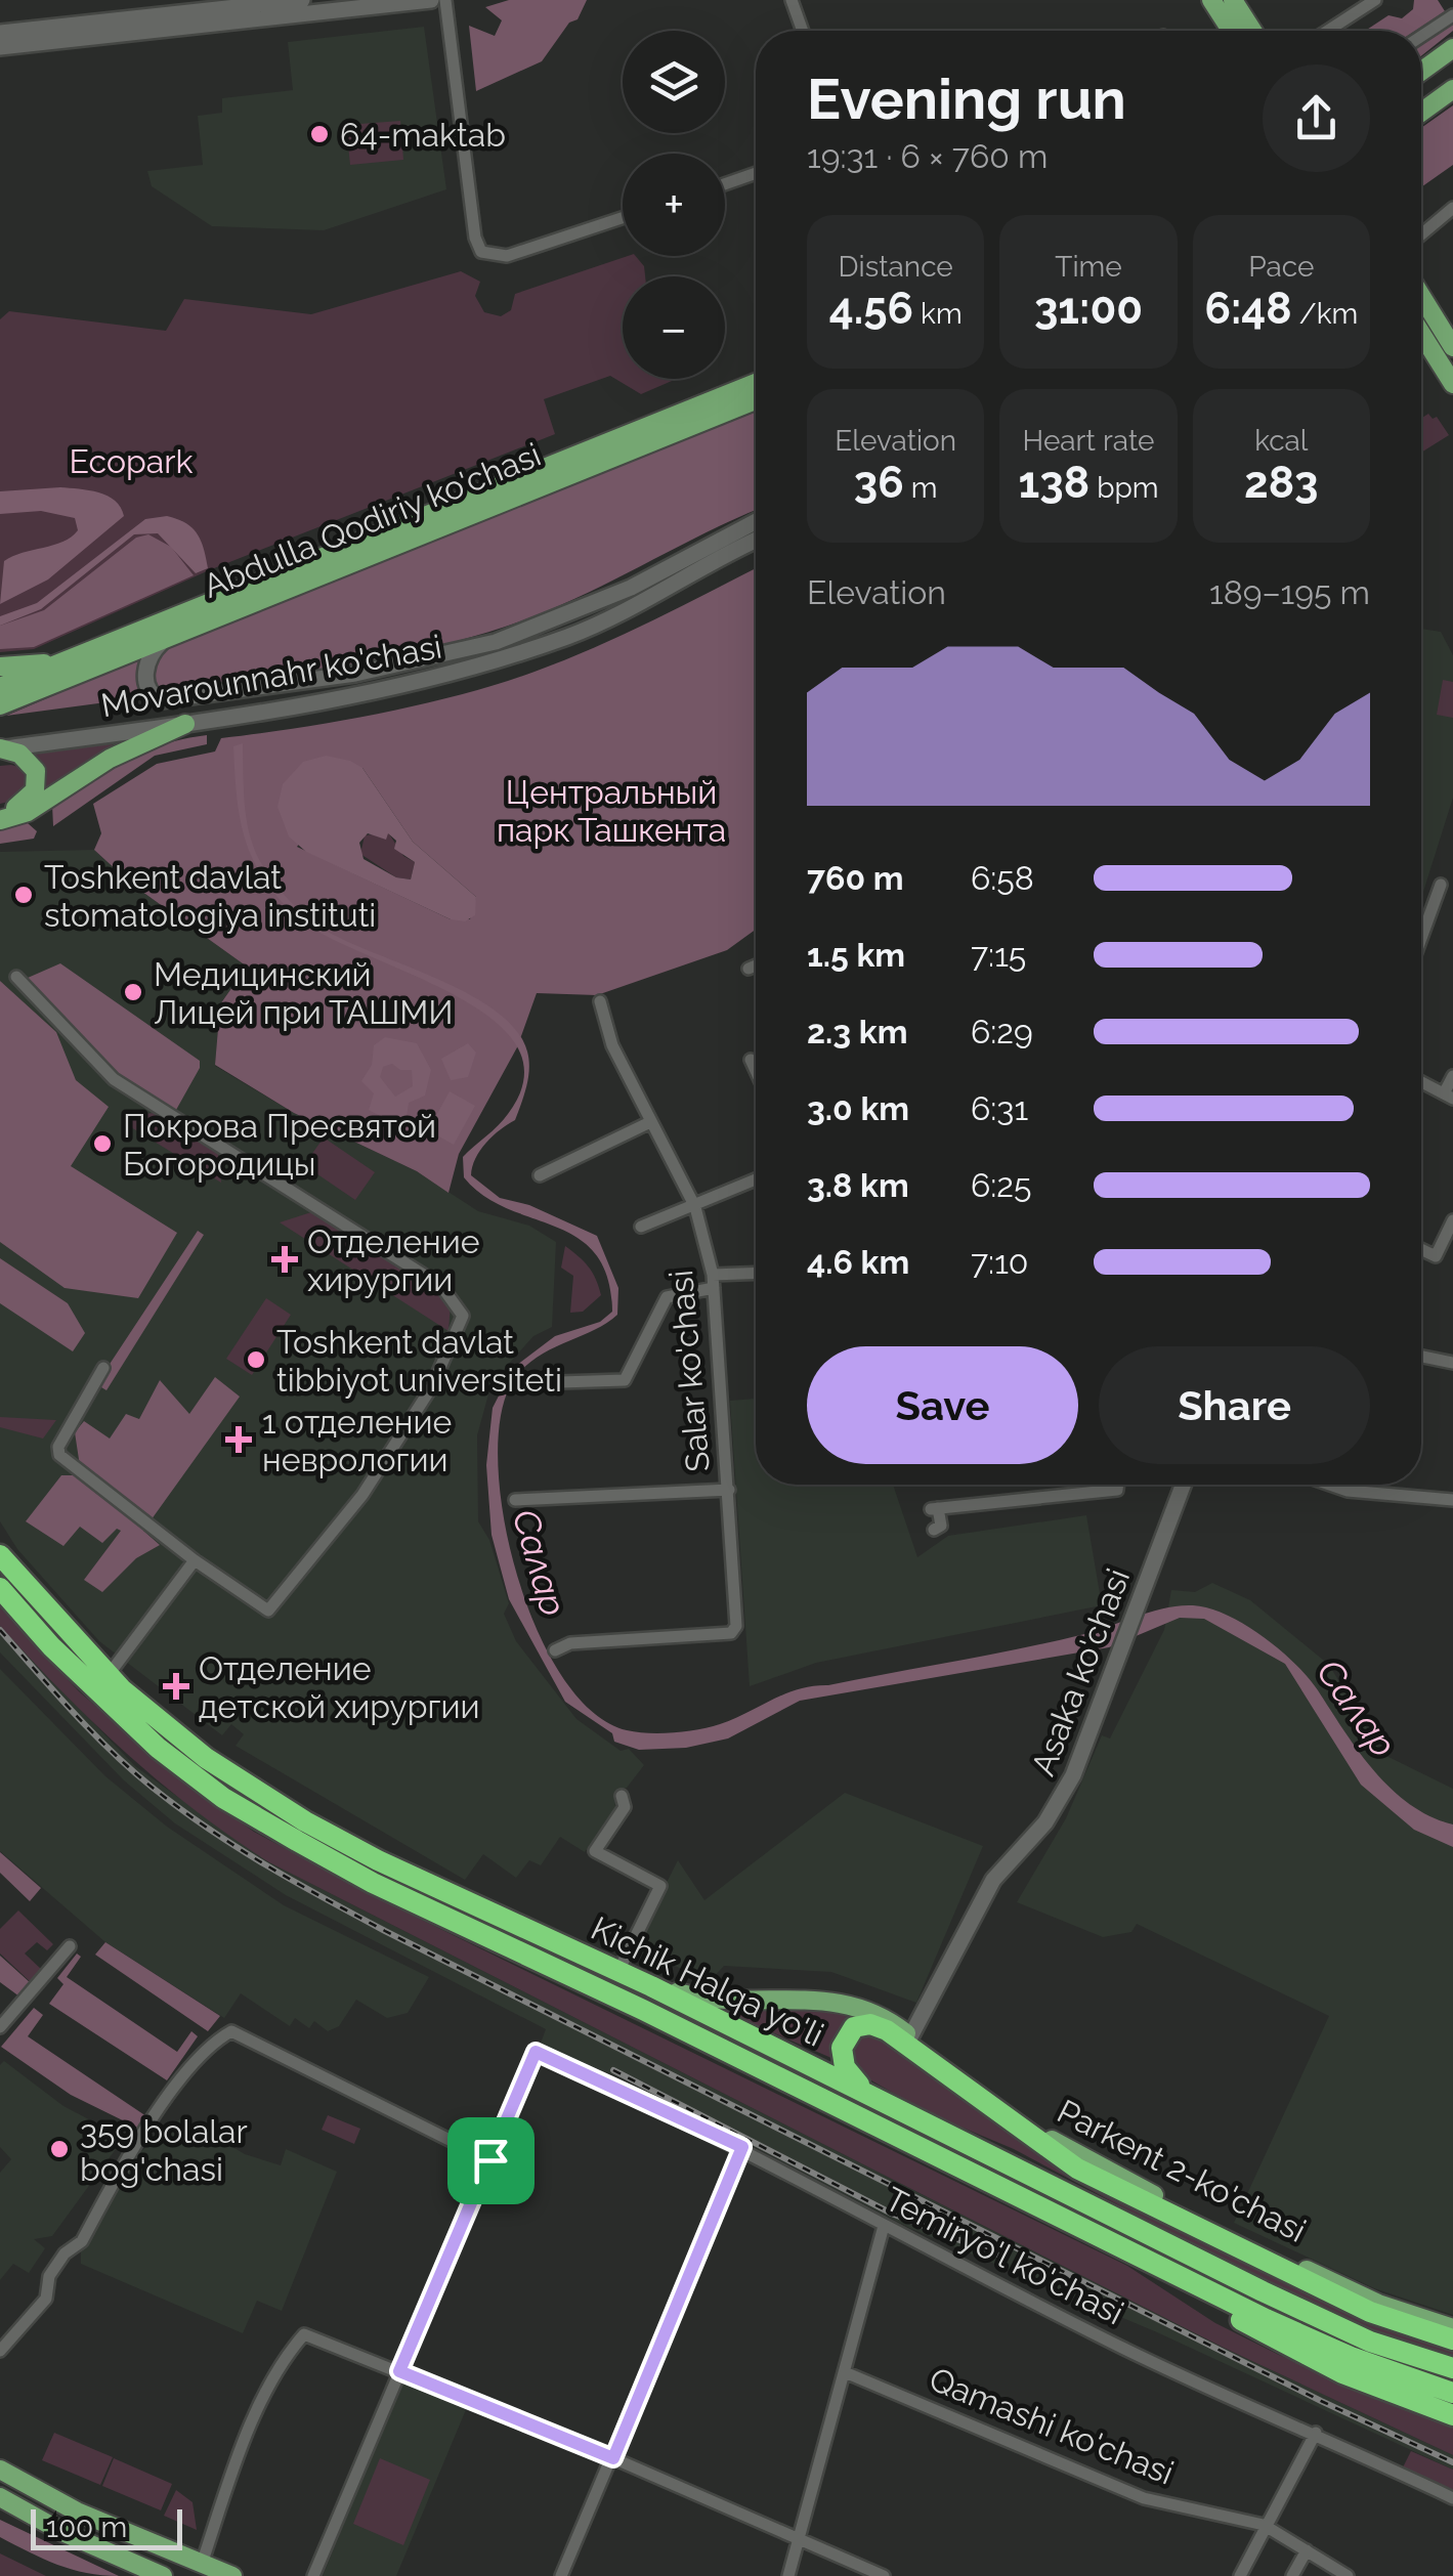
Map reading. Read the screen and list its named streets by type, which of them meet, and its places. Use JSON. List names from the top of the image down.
{
  "streets": {
    "highway": ["Kichik Halqa yo'li"],
    "main road": ["Abdulla Qodiriy ko'chasi", "Parkent 2-ko'chasi"],
    "street": [
      "Movarounnahr ko'chasi",
      "Salar ko'chasi",
      "Asaka ko'chasi",
      "Temiryo'l ko'chasi",
      "Qamashi ko'chasi"
    ]
  },
  "crossings": [
    ["Abdulla Qodiriy ko'chasi", "Movarounnahr ko'chasi"],
    ["Asaka ko'chasi", "Parkent 2-ko'chasi"],
    ["Kichik Halqa yo'li", "Parkent 2-ko'chasi"]
  ],
  "water": ["Салар"],
  "parks": ["Ecopark", "Центральный парк Ташкента"],
  "places": {
    "other": [
      "64-maktab",
      "Toshkent davlat stomatologiya instituti",
      "Медицинский Лицей при ТАШМИ",
      "Покрова Пресвятой Богородицы",
      "Toshkent davlat tibbiyot universiteti",
      "359 bolalar bog'chasi"
    ],
    "health": ["Отделение хирургии", "1 отделение неврологии", "Отделение детской хирургии"]
  },
  "scale_bar": "100 m",
  "page": {
    "map_buttons": ["+", "−"],
    "heading": ["Evening run", "19:31 · 6 × 760 m"],
    "stats": [
      ["Distance", "4.56 km"],
      ["Time", "31:00"],
      ["Pace", "6:48 /km"],
      ["Elevation", "36 m"],
      ["Heart rate", "138 bpm"],
      ["kcal", "283"]
    ],
    "chart": ["Elevation", "189–195 m"],
    "list": [
      {
        "name": "760 m",
        "note": "6:58"
      },
      {
        "name": "1.5 km",
        "note": "7:15"
      },
      {
        "name": "2.3 km",
        "note": "6:29"
      },
      {
        "name": "3.0 km",
        "note": "6:31"
      },
      {
        "name": "3.8 km",
        "note": "6:25"
      },
      {
        "name": "4.6 km",
        "note": "7:10"
      }
    ],
    "buttons": ["Save", "Share"],
    "scale": "100 m"
  }
}
